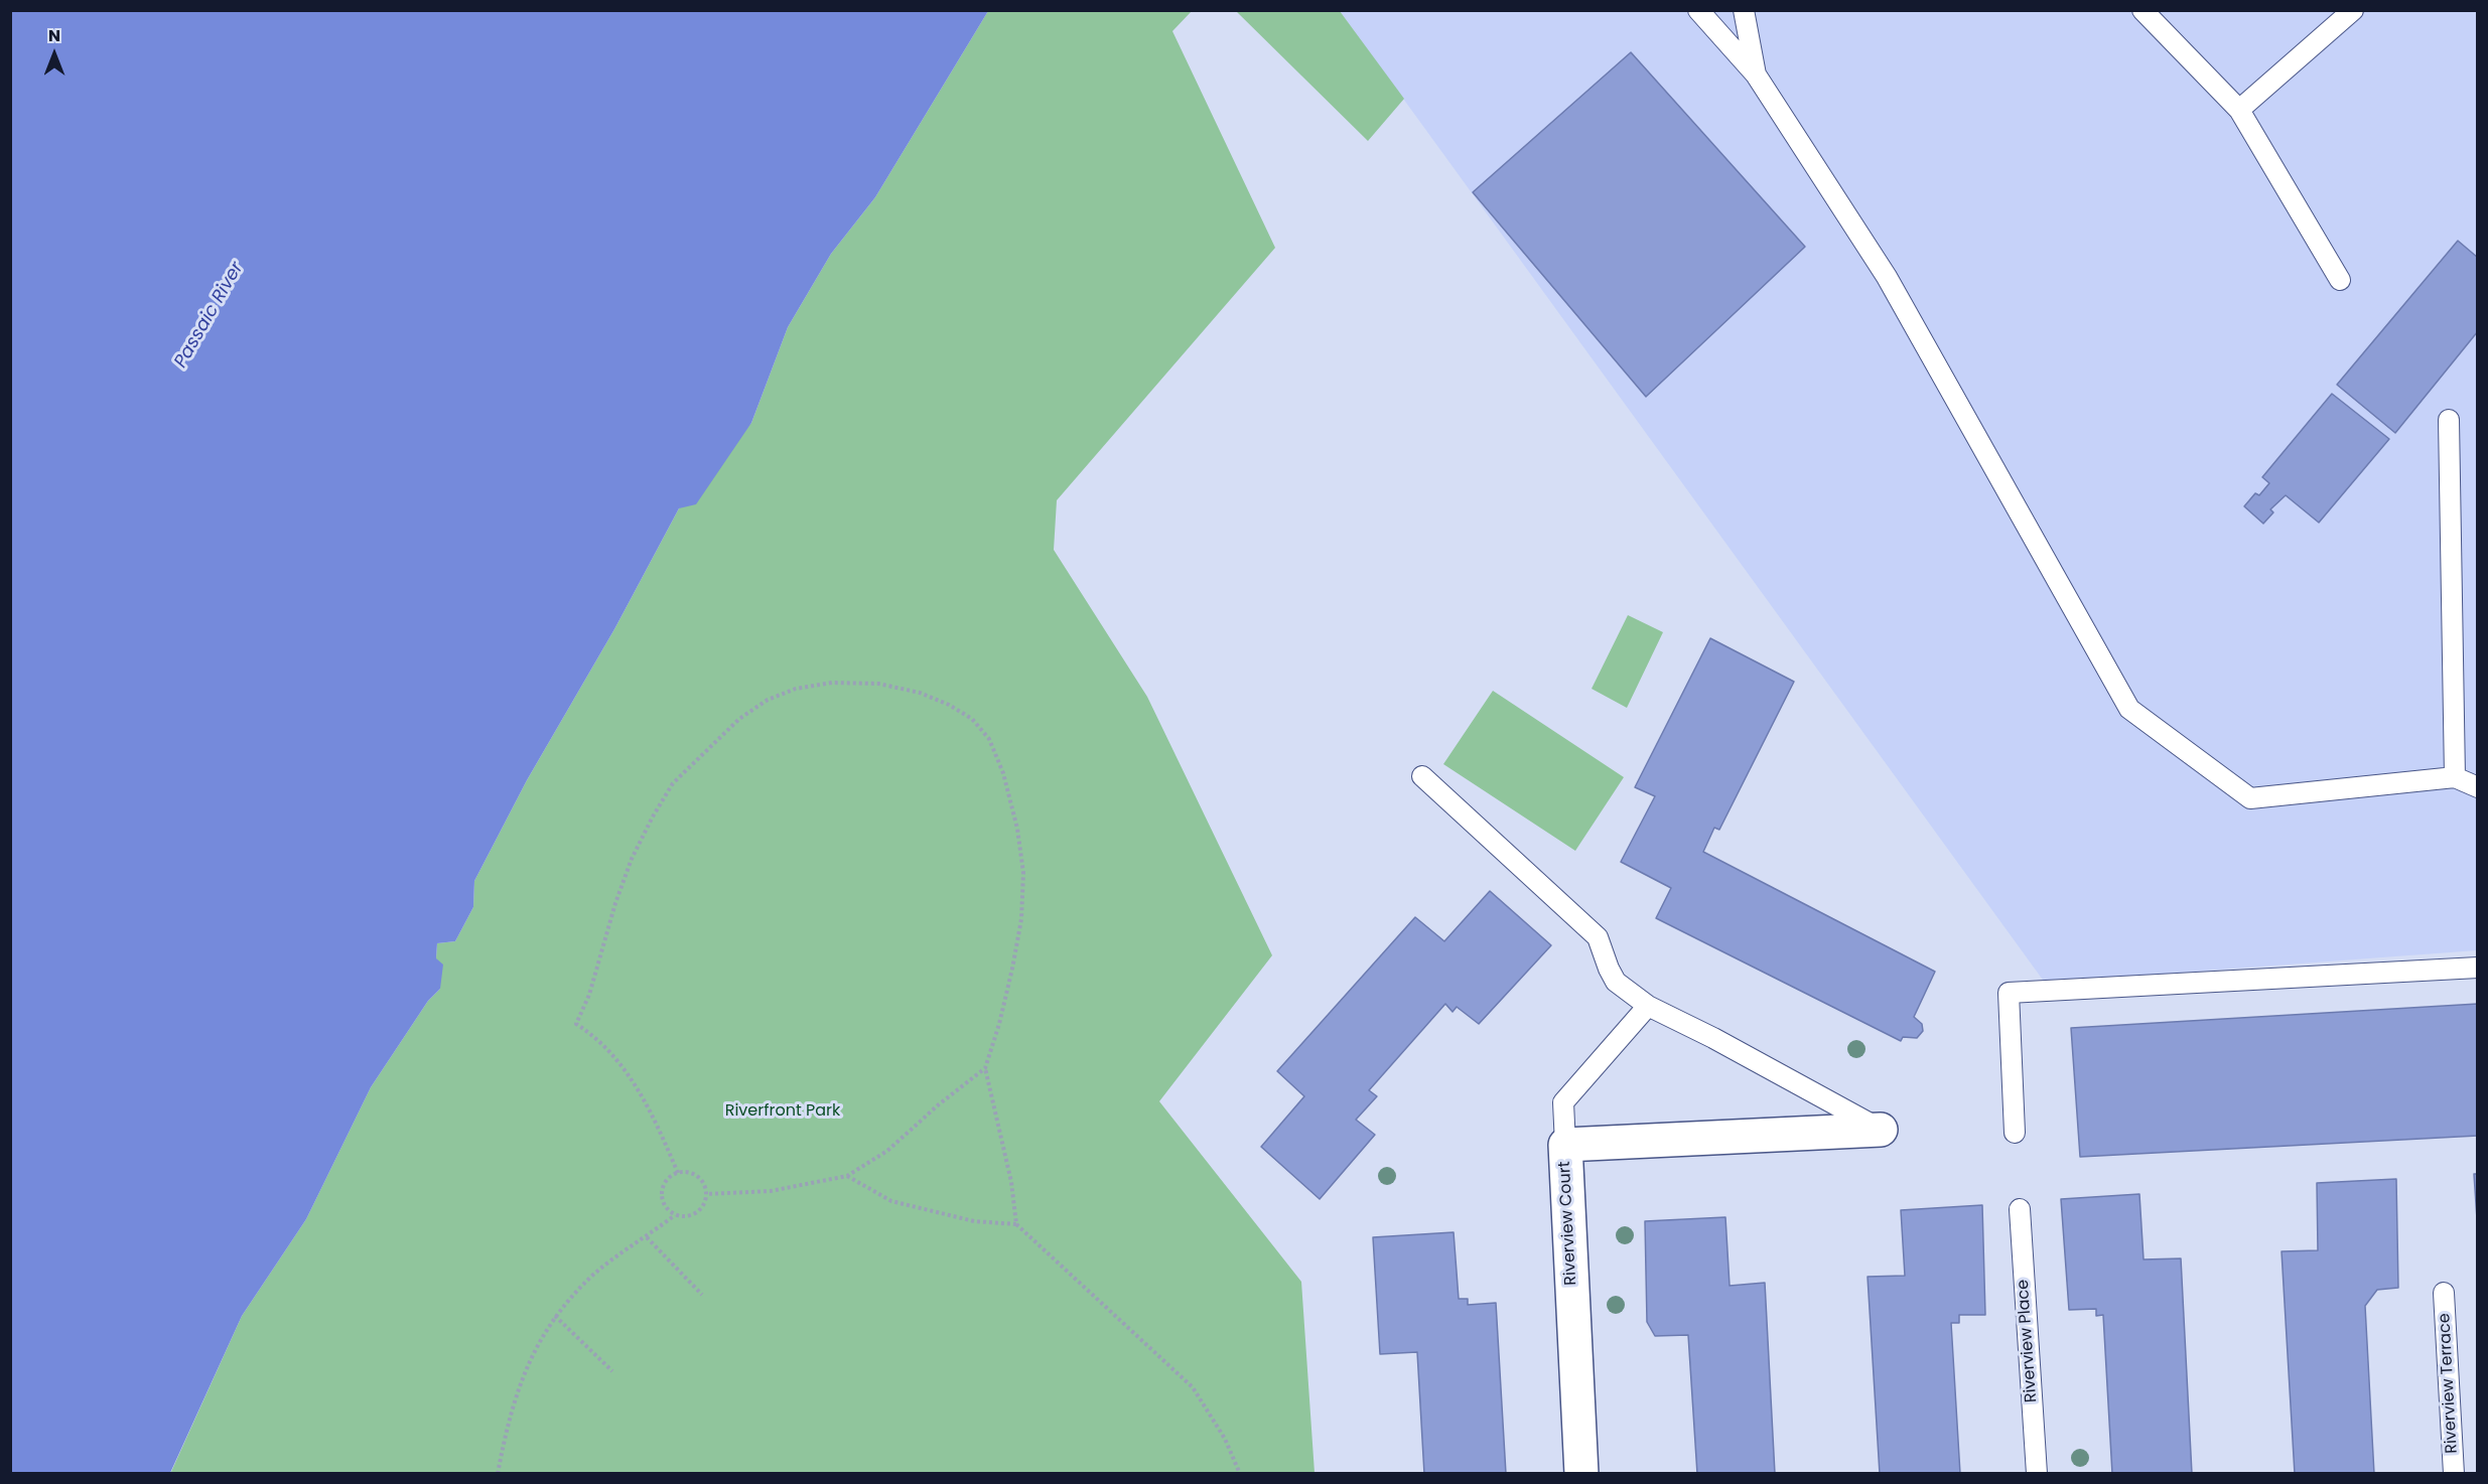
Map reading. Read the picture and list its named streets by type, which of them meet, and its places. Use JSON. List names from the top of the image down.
{
  "streets": {
    "street": ["Riverview Court"],
    "lane": ["Riverview Place", "Riverview Terrace"]
  },
  "water": ["Passaic River"],
  "parks": ["Riverfront Park"],
  "north": "top"
}
